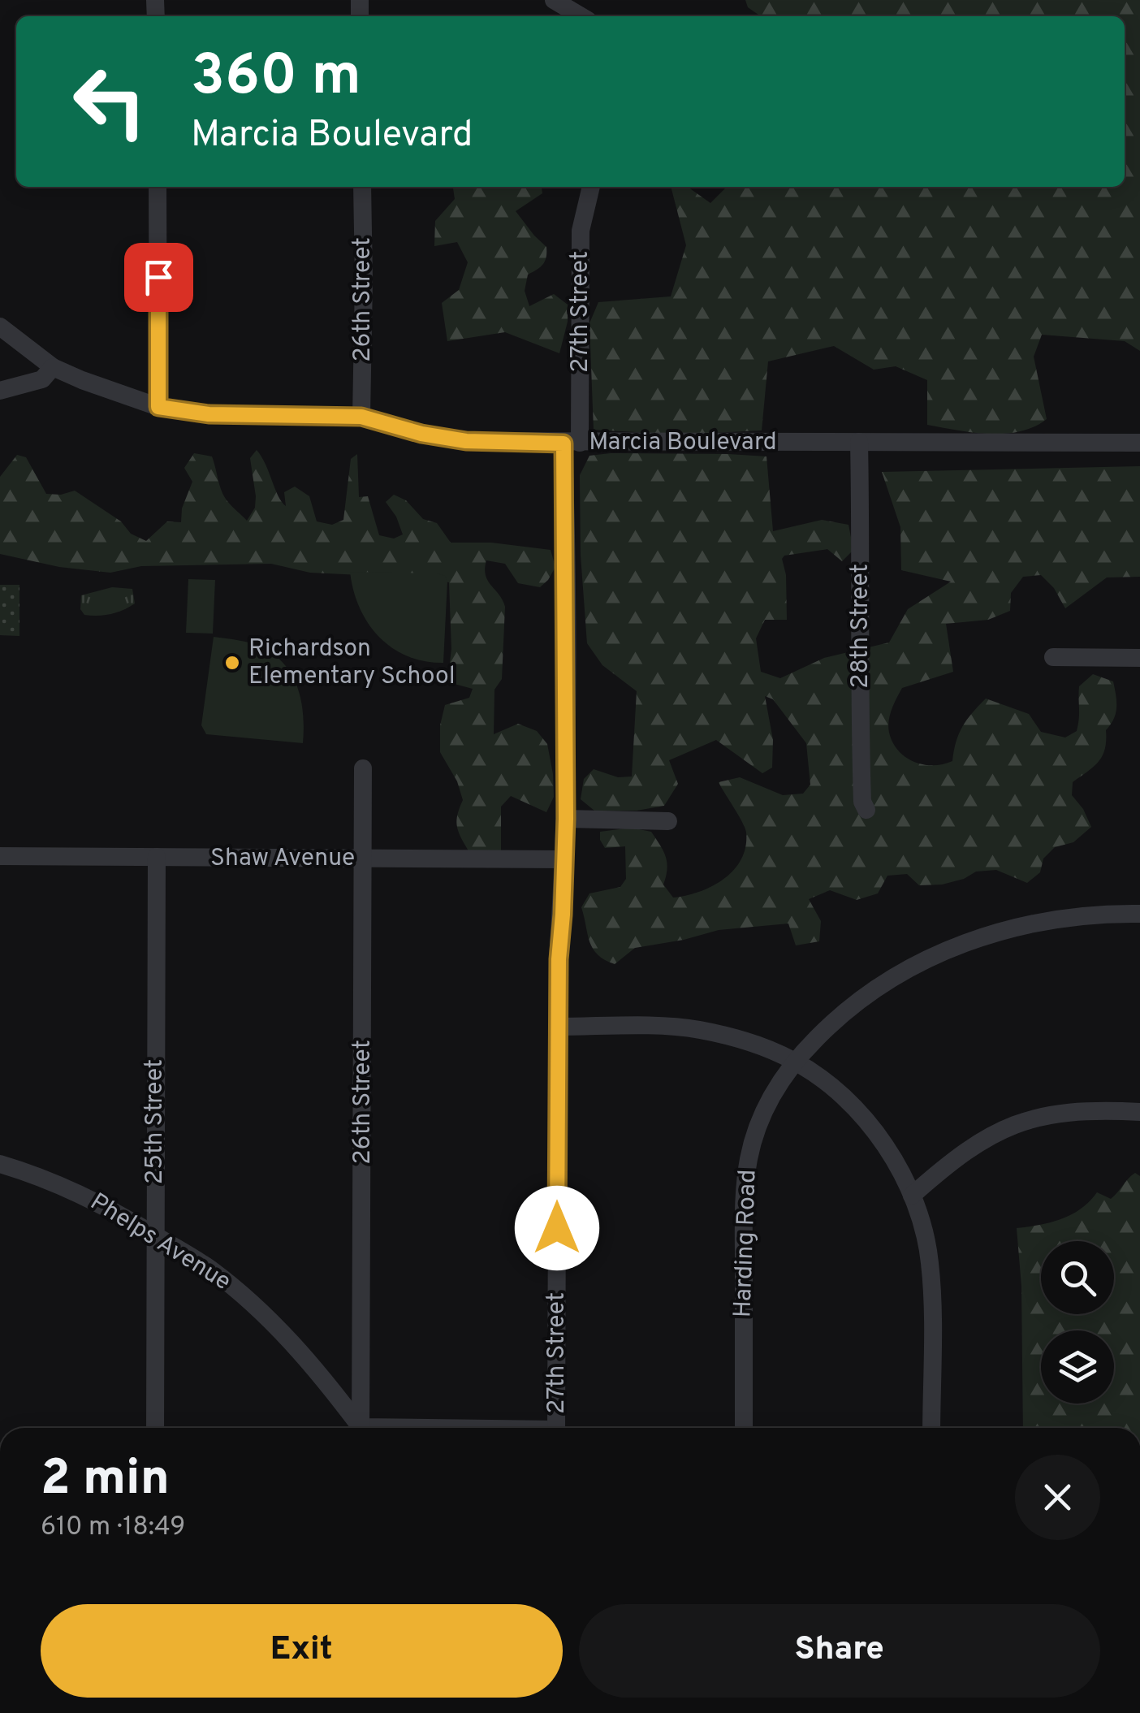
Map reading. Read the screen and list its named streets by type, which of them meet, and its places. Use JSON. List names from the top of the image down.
{
  "streets": {
    "street": [
      "26th Street",
      "27th Street",
      "Marcia Boulevard",
      "28th Street",
      "Shaw Avenue",
      "25th Street",
      "Phelps Avenue",
      "Harding Road"
    ]
  },
  "crossings": [
    ["26th Street", "Marcia Boulevard"],
    ["26th Street", "Shaw Avenue"],
    ["27th Street", "Marcia Boulevard"],
    ["27th Street", "Shaw Avenue"],
    ["Marcia Boulevard", "28th Street"],
    ["Shaw Avenue", "25th Street"],
    ["25th Street", "Phelps Avenue"]
  ],
  "places": ["Richardson Elementary School"],
  "page": {
    "turn": ["360 m", "Marcia Boulevard"],
    "heading": ["2 min", "610 m · 18:49"],
    "buttons": ["Exit", "Share"]
  }
}
